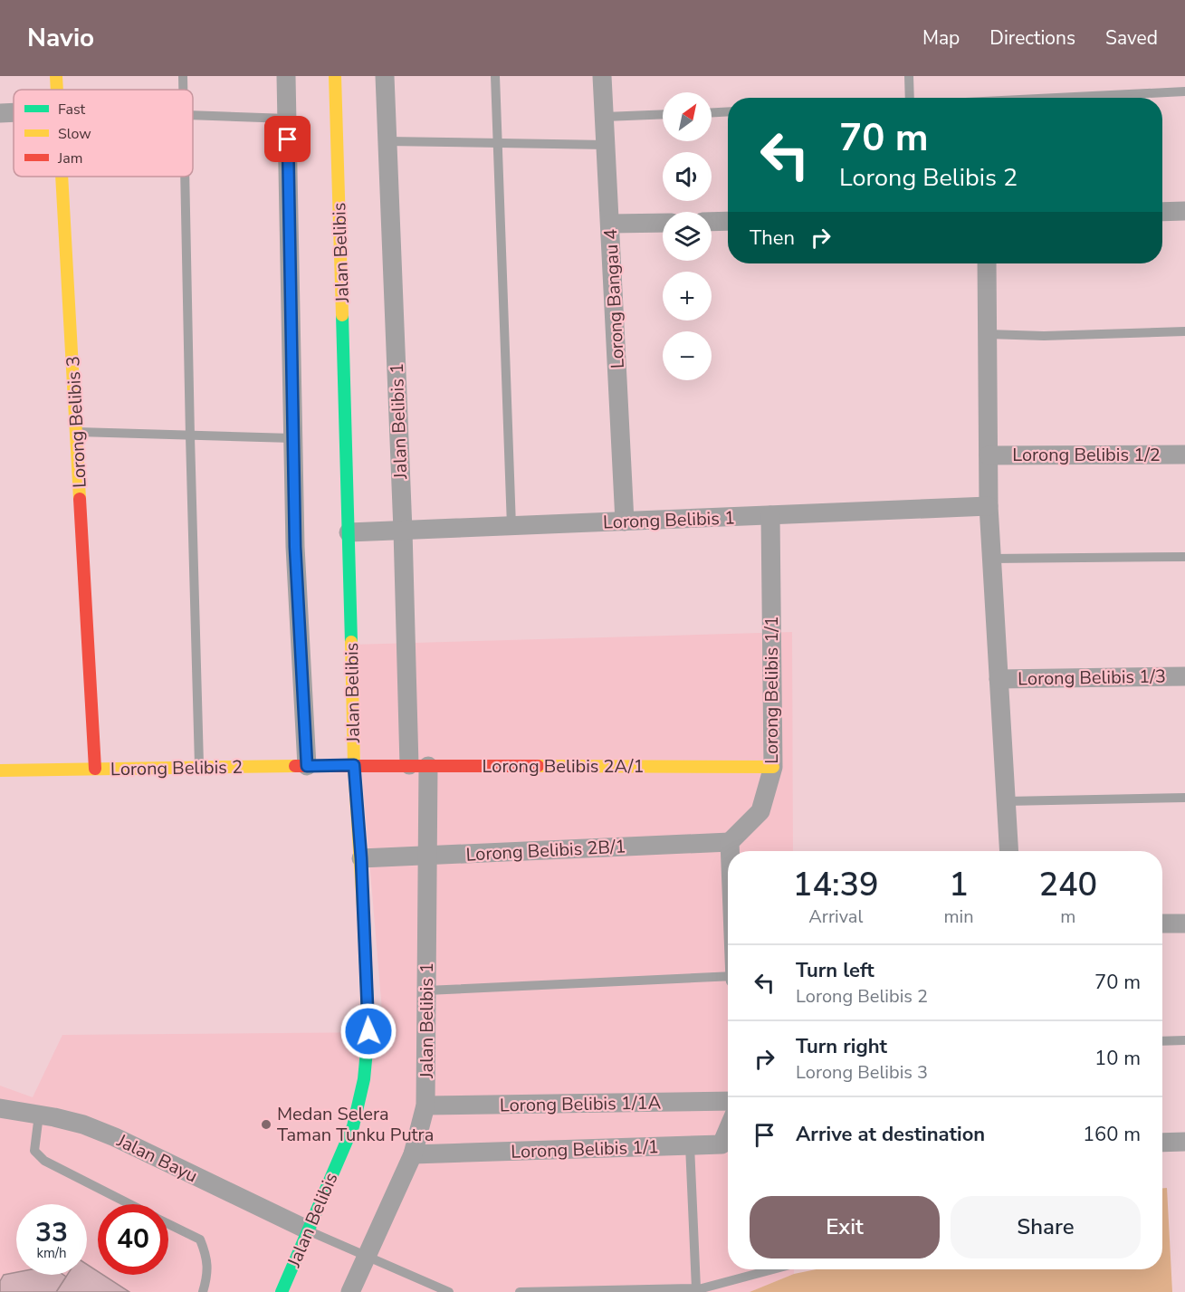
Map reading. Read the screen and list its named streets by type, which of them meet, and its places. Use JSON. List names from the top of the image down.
{
  "streets": {
    "street": [
      "Jalan Belibis",
      "Lorong Bangau 4",
      "Jalan Belibis 1",
      "Lorong Belibis 3",
      "Lorong Belibis 1/2",
      "Lorong Belibis 1",
      "Lorong Belibis 1/3",
      "Lorong Belibis 1/1",
      "Lorong Belibis 2A/1",
      "Lorong Belibis 2",
      "Lorong Belibis 2B/1",
      "Lorong Belibis 1/1A",
      "Jalan Bayu"
    ]
  },
  "crossings": [
    ["Jalan Belibis", "Lorong Belibis 1"],
    ["Jalan Belibis", "Lorong Belibis 2A/1"],
    ["Jalan Belibis", "Lorong Belibis 2"],
    ["Jalan Belibis", "Lorong Belibis 2B/1"],
    ["Jalan Belibis", "Jalan Bayu"],
    ["Lorong Bangau 4", "Lorong Belibis 1"],
    ["Jalan Belibis 1", "Lorong Belibis 1"],
    ["Jalan Belibis 1", "Lorong Belibis 1/1"],
    ["Jalan Belibis 1", "Lorong Belibis 2A/1"],
    ["Jalan Belibis 1", "Lorong Belibis 2B/1"],
    ["Jalan Belibis 1", "Lorong Belibis 1/1A"],
    ["Lorong Belibis 3", "Lorong Belibis 2"],
    ["Lorong Belibis 1", "Lorong Belibis 1/1"],
    ["Lorong Belibis 1/1", "Lorong Belibis 2A/1"],
    ["Lorong Belibis 1/1", "Lorong Belibis 2B/1"],
    ["Lorong Belibis 2A/1", "Lorong Belibis 2"]
  ],
  "places": ["Medan Selera Taman Tunku Putra"],
  "legend": ["Fast", "Slow", "Jam"],
  "north": "top right",
  "page": {
    "header": "Navio",
    "nav": ["Map", "Directions", "Saved"],
    "map_buttons": ["+", "−"],
    "turn": ["70 m", "Lorong Belibis 2"],
    "then": "Then",
    "eta": [
      "14:39",
      "Arrival",
      "1",
      "min",
      "240",
      "m"
    ],
    "list": [
      {
        "name": "Turn left",
        "note": "Lorong Belibis 2",
        "value": "70 m"
      },
      {
        "name": "Turn right",
        "note": "Lorong Belibis 3",
        "value": "10 m"
      },
      {
        "name": "Arrive at destination",
        "value": "160 m"
      }
    ],
    "buttons": ["Exit", "Share"],
    "speed": "33 km/h",
    "limit": "40"
  }
}
